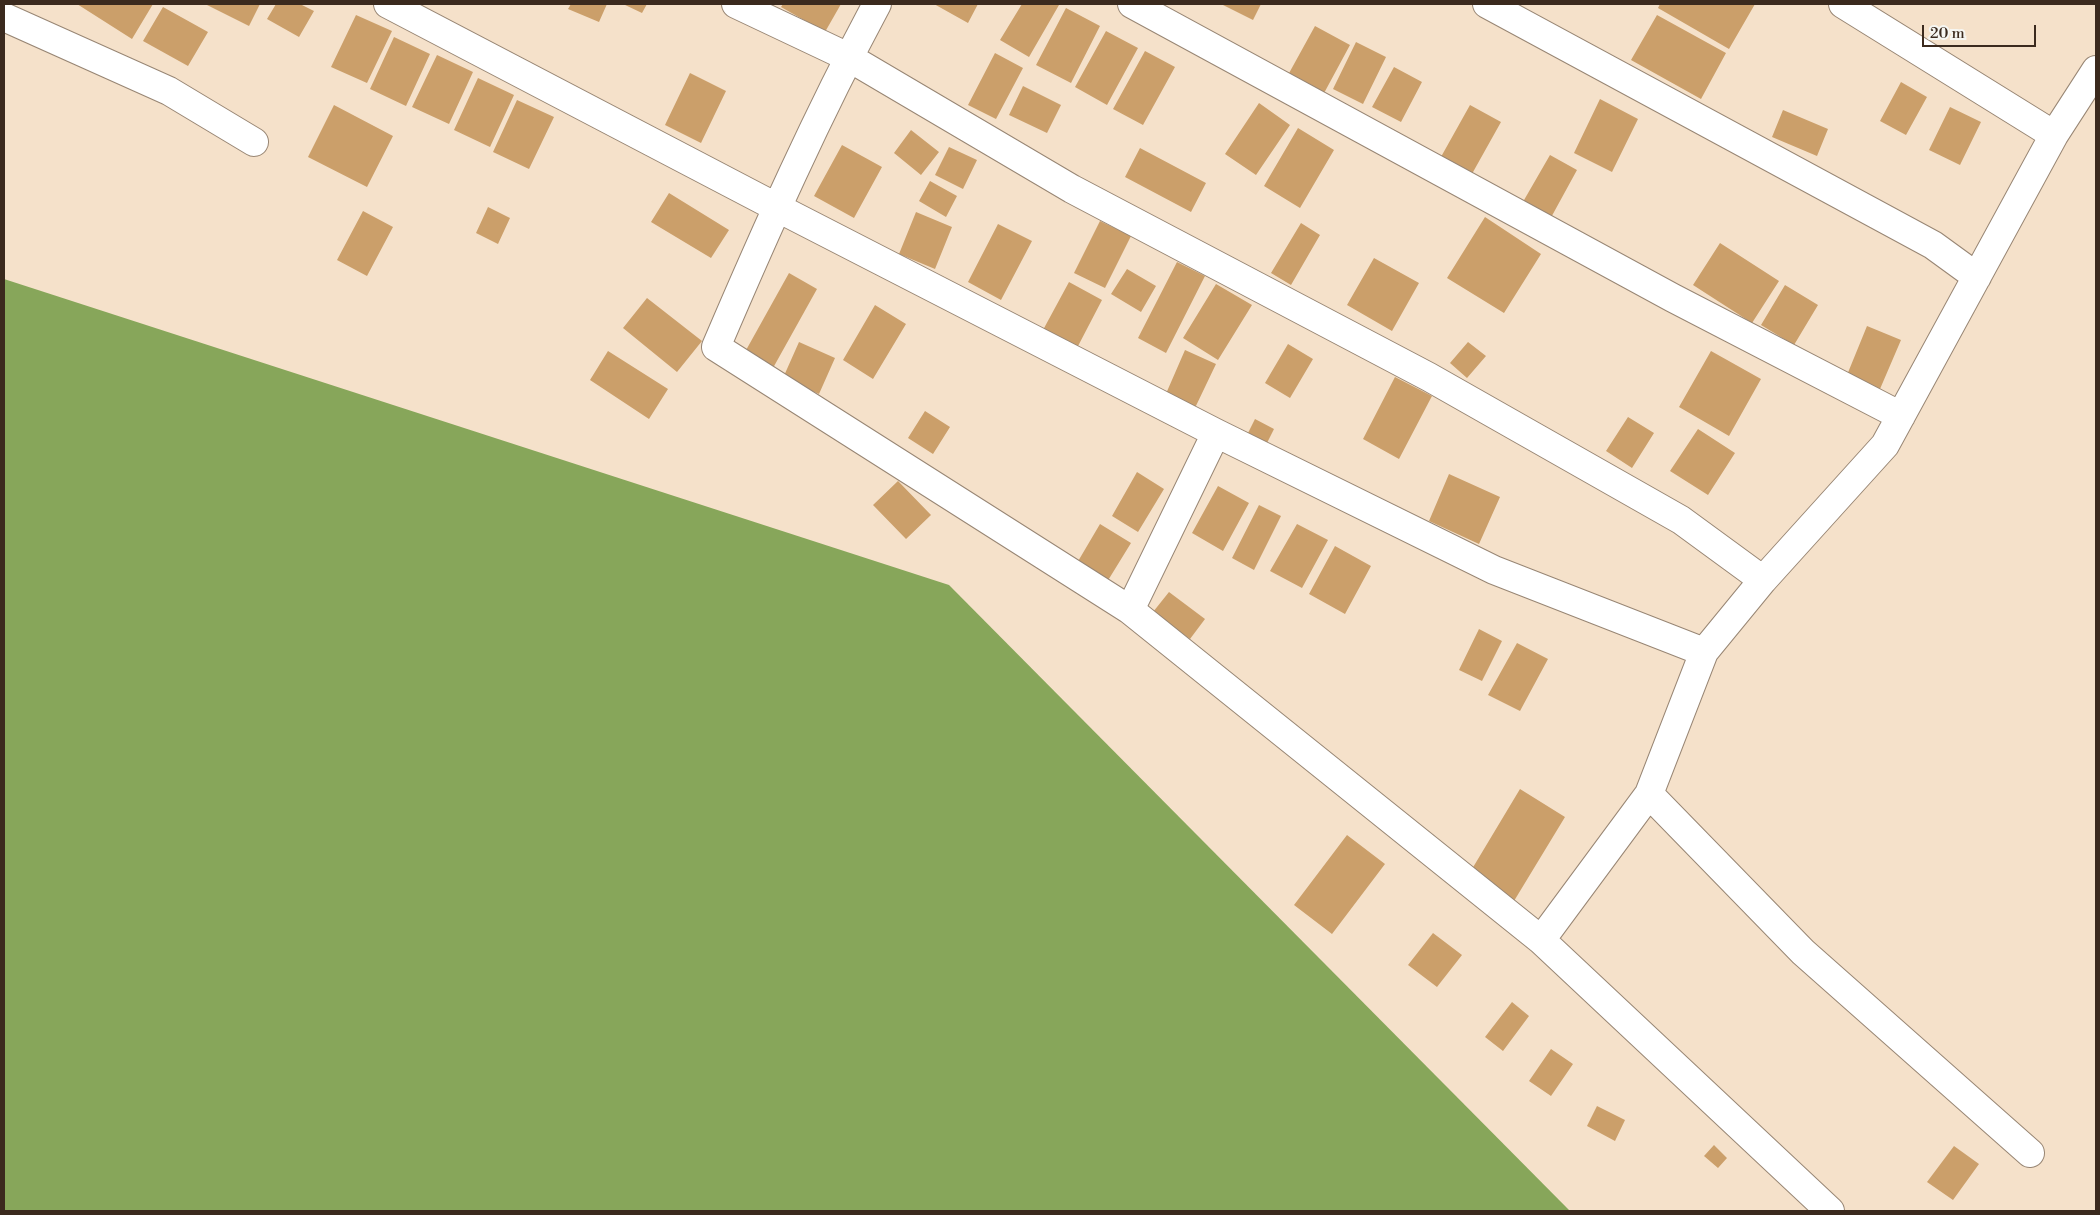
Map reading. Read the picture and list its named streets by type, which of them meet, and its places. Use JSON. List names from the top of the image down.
{
  "scale_bar": "20 m"
}
